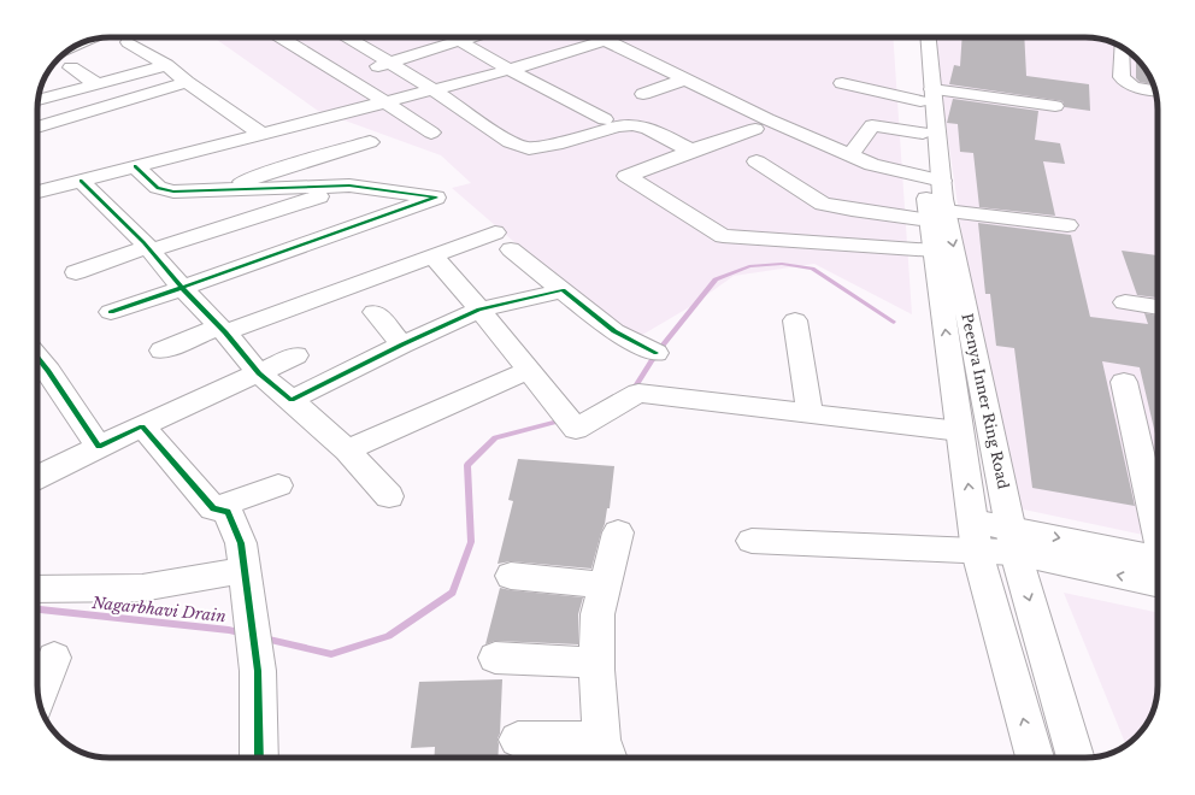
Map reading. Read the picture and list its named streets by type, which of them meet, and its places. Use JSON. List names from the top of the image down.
{
  "streets": {
    "street": ["Peenya Inner Ring Road"]
  },
  "water": ["Nagarbhavi Drain"]
}
